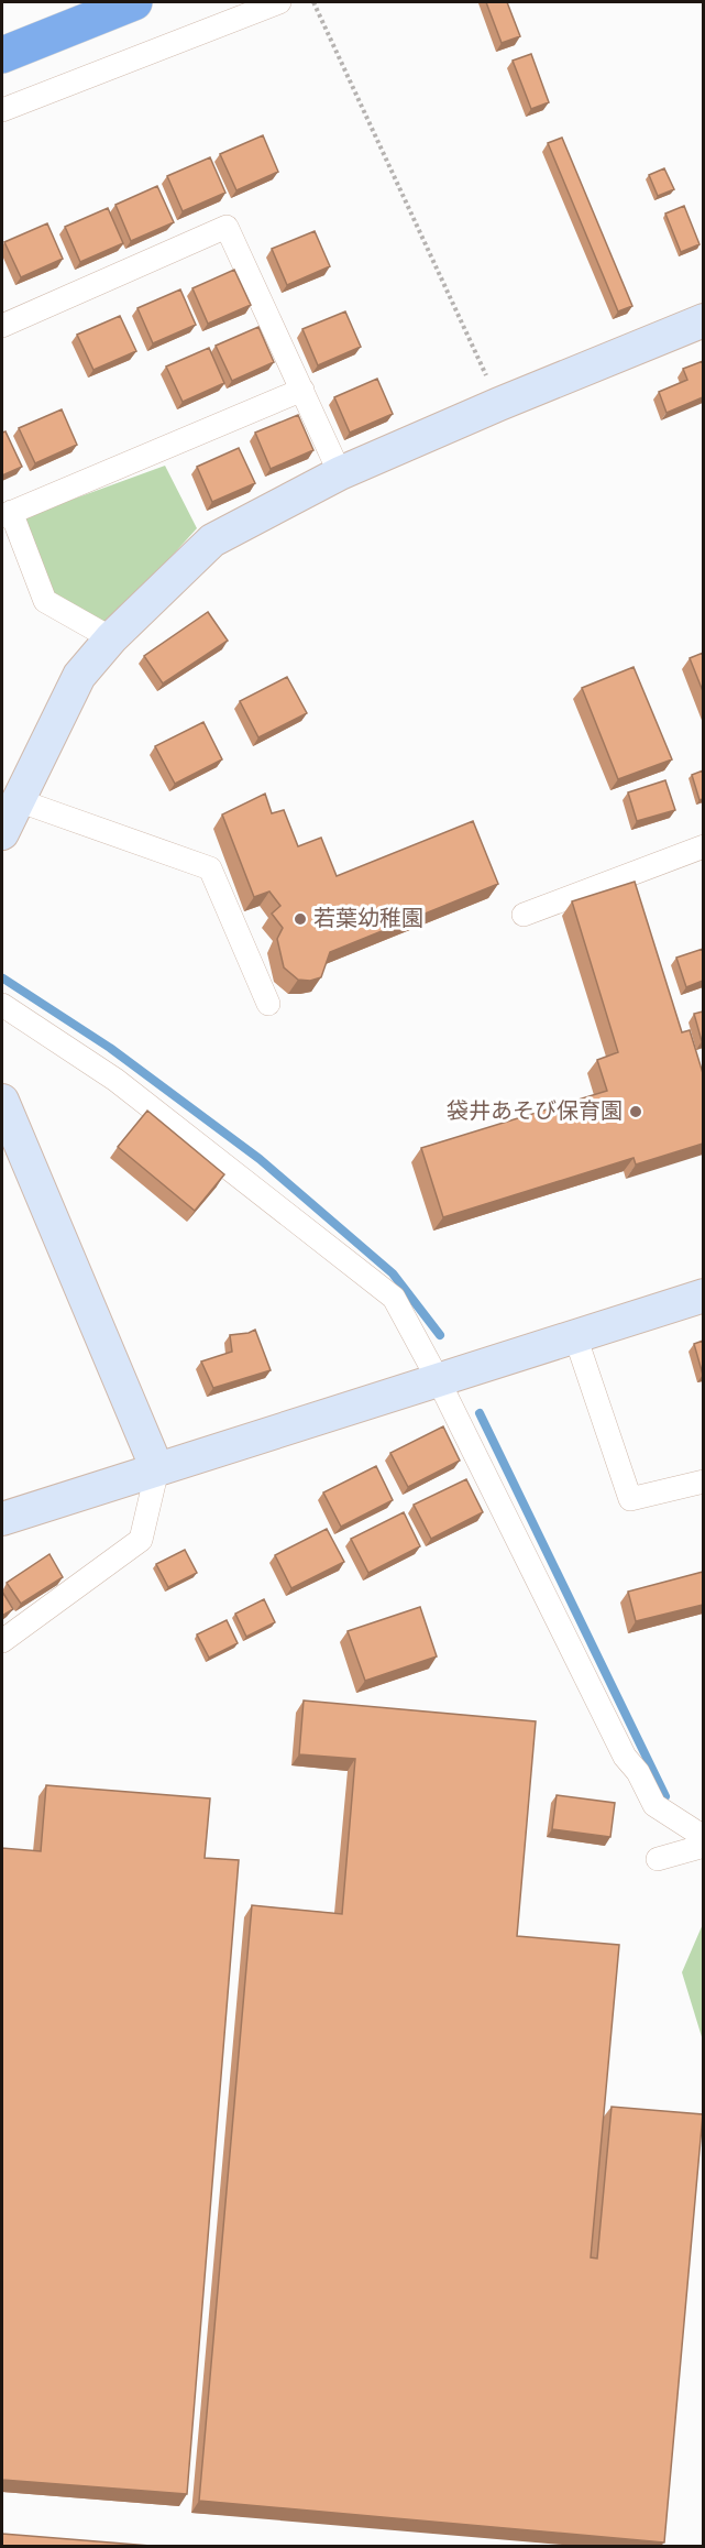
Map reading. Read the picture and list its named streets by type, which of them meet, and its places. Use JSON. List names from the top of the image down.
{
  "places": ["若葉幼稚園", "袋井あそび保育園"]
}
